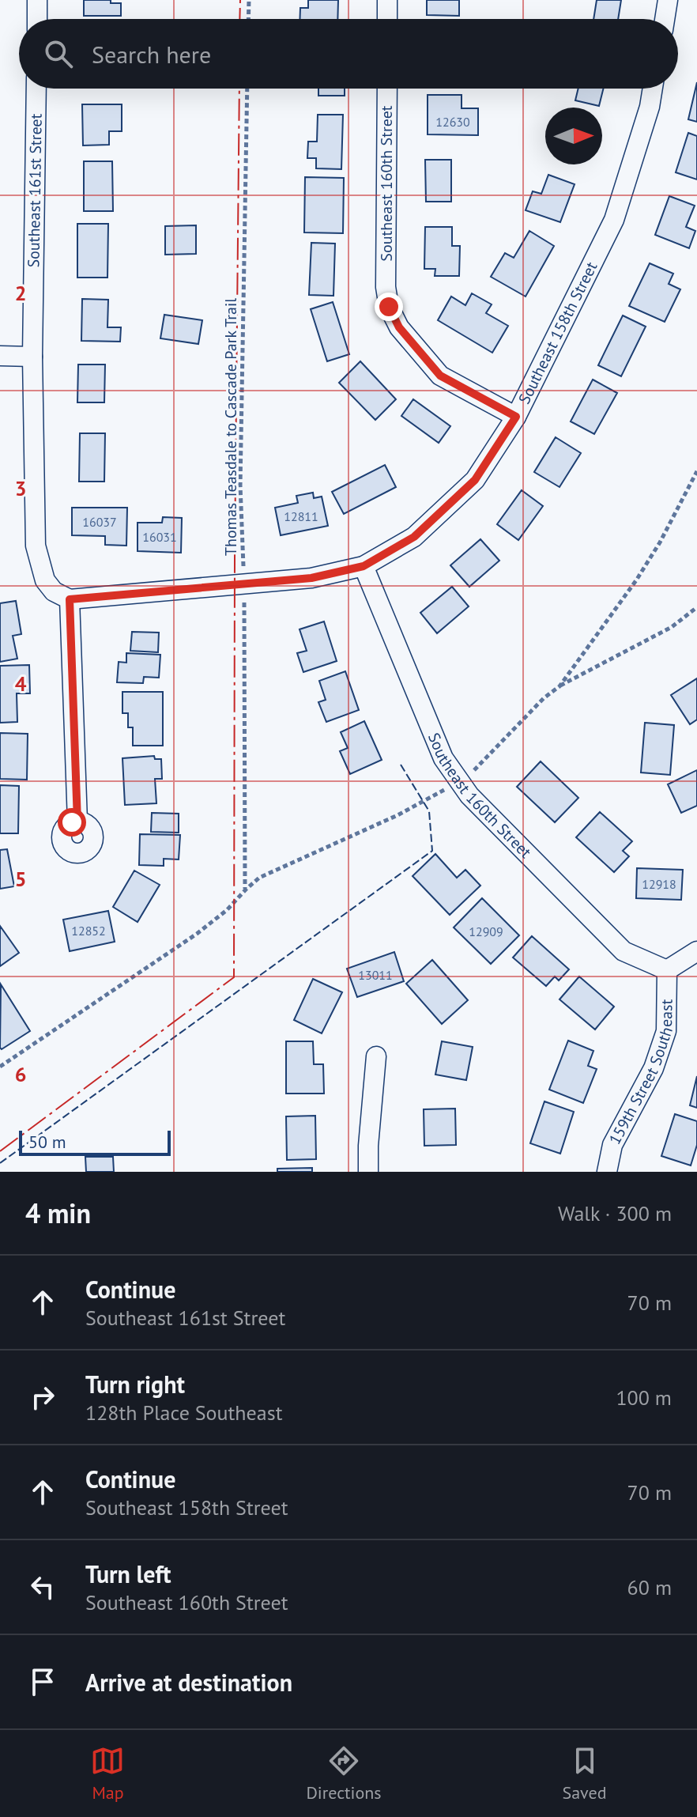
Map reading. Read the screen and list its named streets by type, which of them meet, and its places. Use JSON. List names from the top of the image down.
{
  "streets": {
    "street": [
      "Southeast 160th Street",
      "Southeast 161st Street",
      "Southeast 158th Street",
      "159th Street Southeast"
    ],
    "path": ["Thomas Teasdale to Cascade Park Trail"]
  },
  "crossings": [
    ["Southeast 160th Street", "Southeast 158th Street"],
    ["Southeast 160th Street", "159th Street Southeast"],
    ["Southeast 161st Street", "Southeast 158th Street"],
    ["Southeast 158th Street", "Thomas Teasdale to Cascade Park Trail"]
  ],
  "house_numbers": [
    "12630",
    "12811",
    "16037",
    "16031",
    "12918",
    "12852",
    "12909",
    "13011"
  ],
  "scale_bar": "50 m",
  "north": "right",
  "page": {
    "search": "Search here",
    "scale": "50 m",
    "heading": ["4 min", "Walk · 300 m"],
    "list": [
      ["Continue", "Southeast 161st Street", "70 m"],
      ["Turn right", "128th Place Southeast", "100 m"],
      ["Continue", "Southeast 158th Street", "70 m"],
      ["Turn left", "Southeast 160th Street", "60 m"],
      "Arrive at destination"
    ],
    "nav": ["Map", "Directions", "Saved"]
  },
  "grid": {
    "rows": [
      "2",
      "3",
      "4",
      "5",
      "6"
    ]
  }
}
